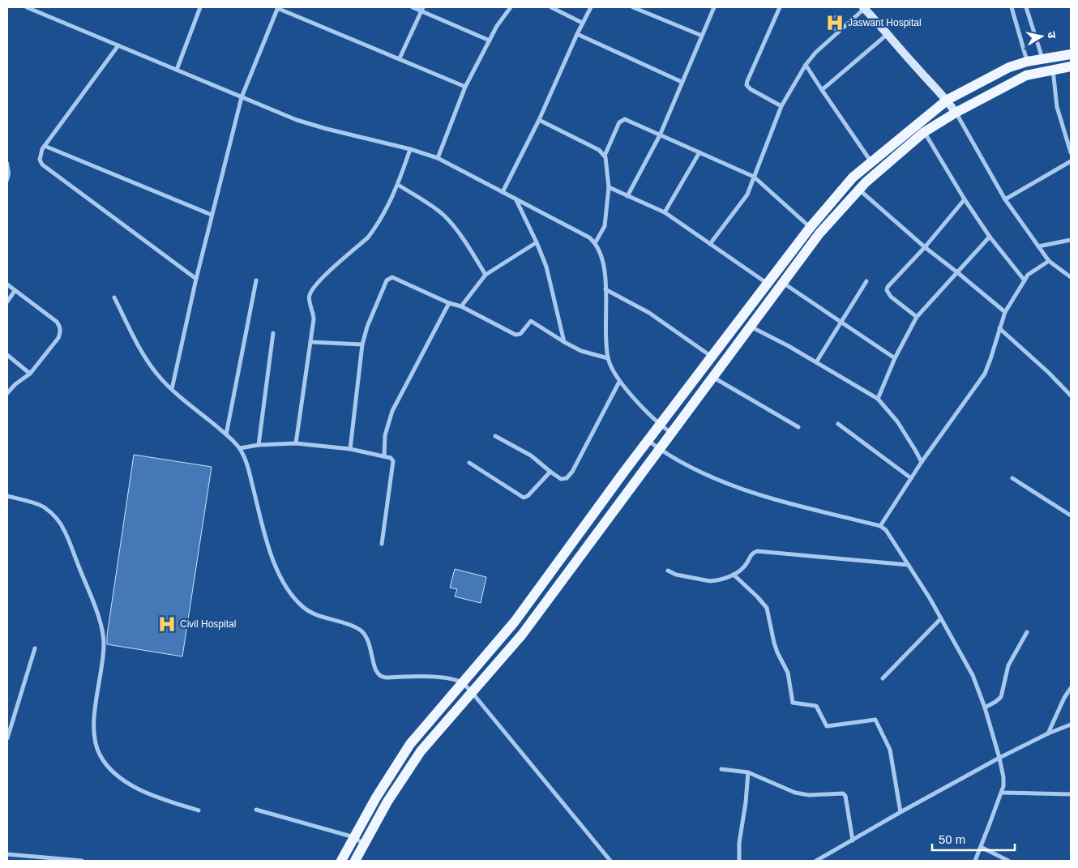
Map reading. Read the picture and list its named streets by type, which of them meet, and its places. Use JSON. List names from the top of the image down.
{
  "places": {
    "hospital": ["Jaswant Hospital", "Civil Hospital"]
  },
  "scale_bar": "50 m",
  "north": "right"
}
